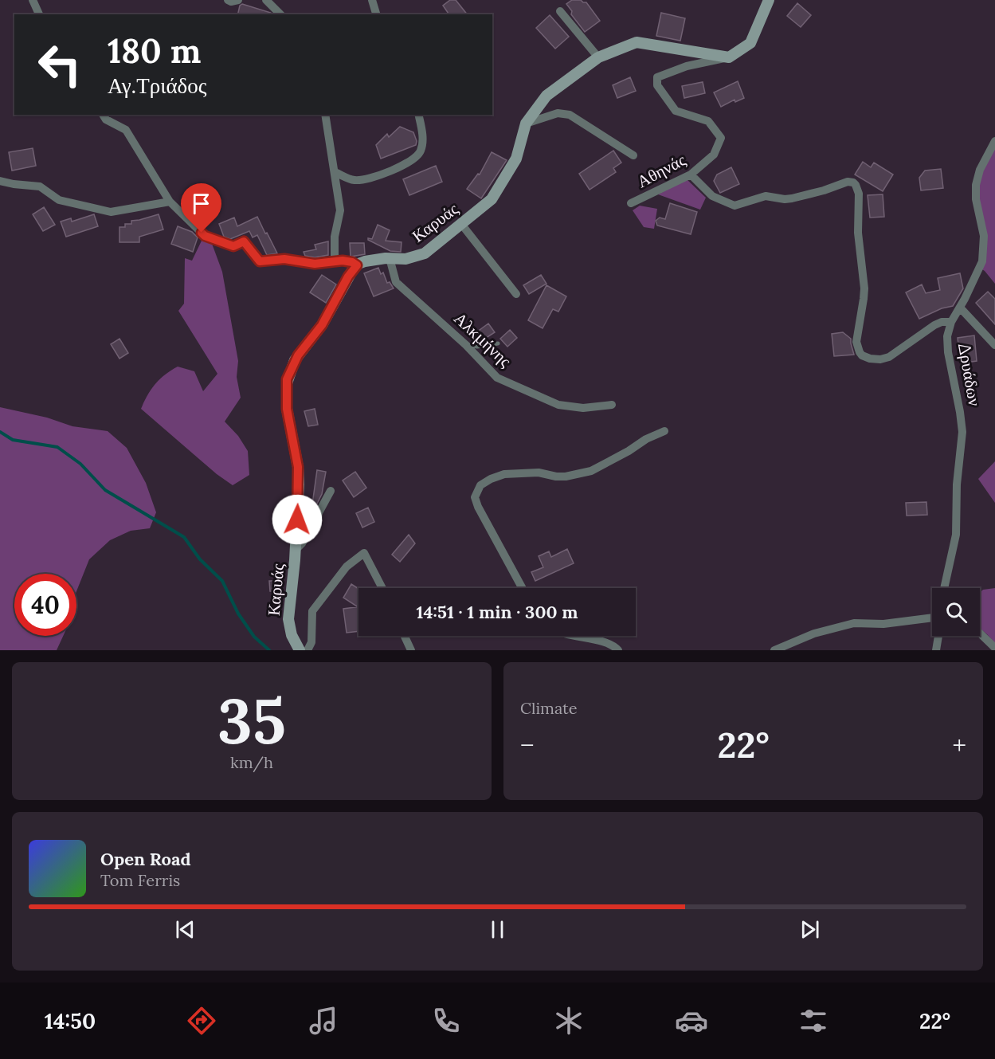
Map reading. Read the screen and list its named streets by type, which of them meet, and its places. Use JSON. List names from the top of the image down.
{
  "streets": {
    "street": [
      "Αθηνάς",
      "Καρυάς",
      "Αλκμήνης",
      "Δρυάδων"
    ]
  },
  "crossings": [
    ["Αθηνάς", "Καρυάς"],
    ["Καρυάς", "Αλκμήνης"]
  ],
  "page": {
    "turn": ["180 m", "Αγ.Τριάδος"],
    "limit": "40",
    "trip": "14:51 · 1 min · 300 m",
    "tile": [
      ["35", "km/h"],
      "Climate"
    ],
    "heat": ["−", "22°", "+"],
    "song": ["Open Road", "Tom Ferris"],
    "tabs": ["14:50", "22°"]
  }
}
